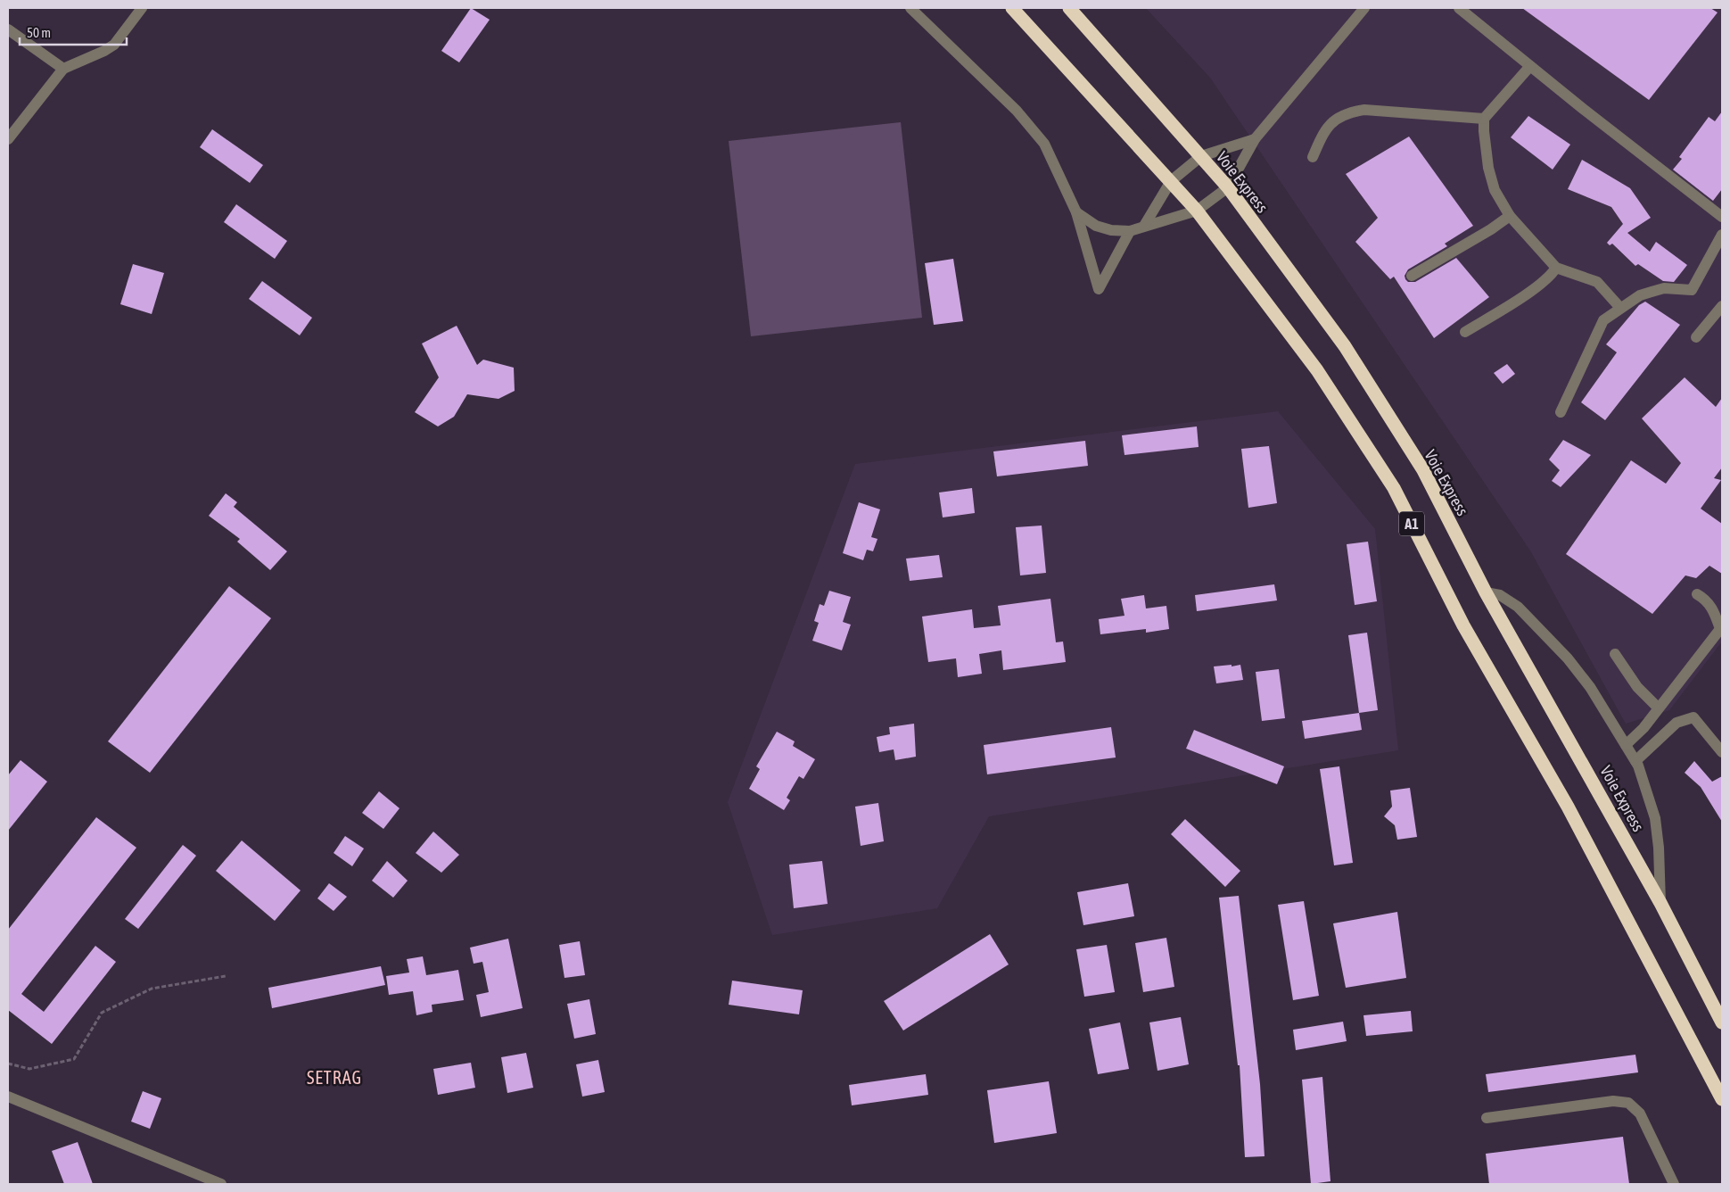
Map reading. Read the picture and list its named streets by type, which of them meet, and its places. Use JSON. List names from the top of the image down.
{
  "streets": {
    "highway": ["Voie Express", "A1"]
  },
  "districts": ["SETRAG"],
  "scale_bar": "50 m"
}
